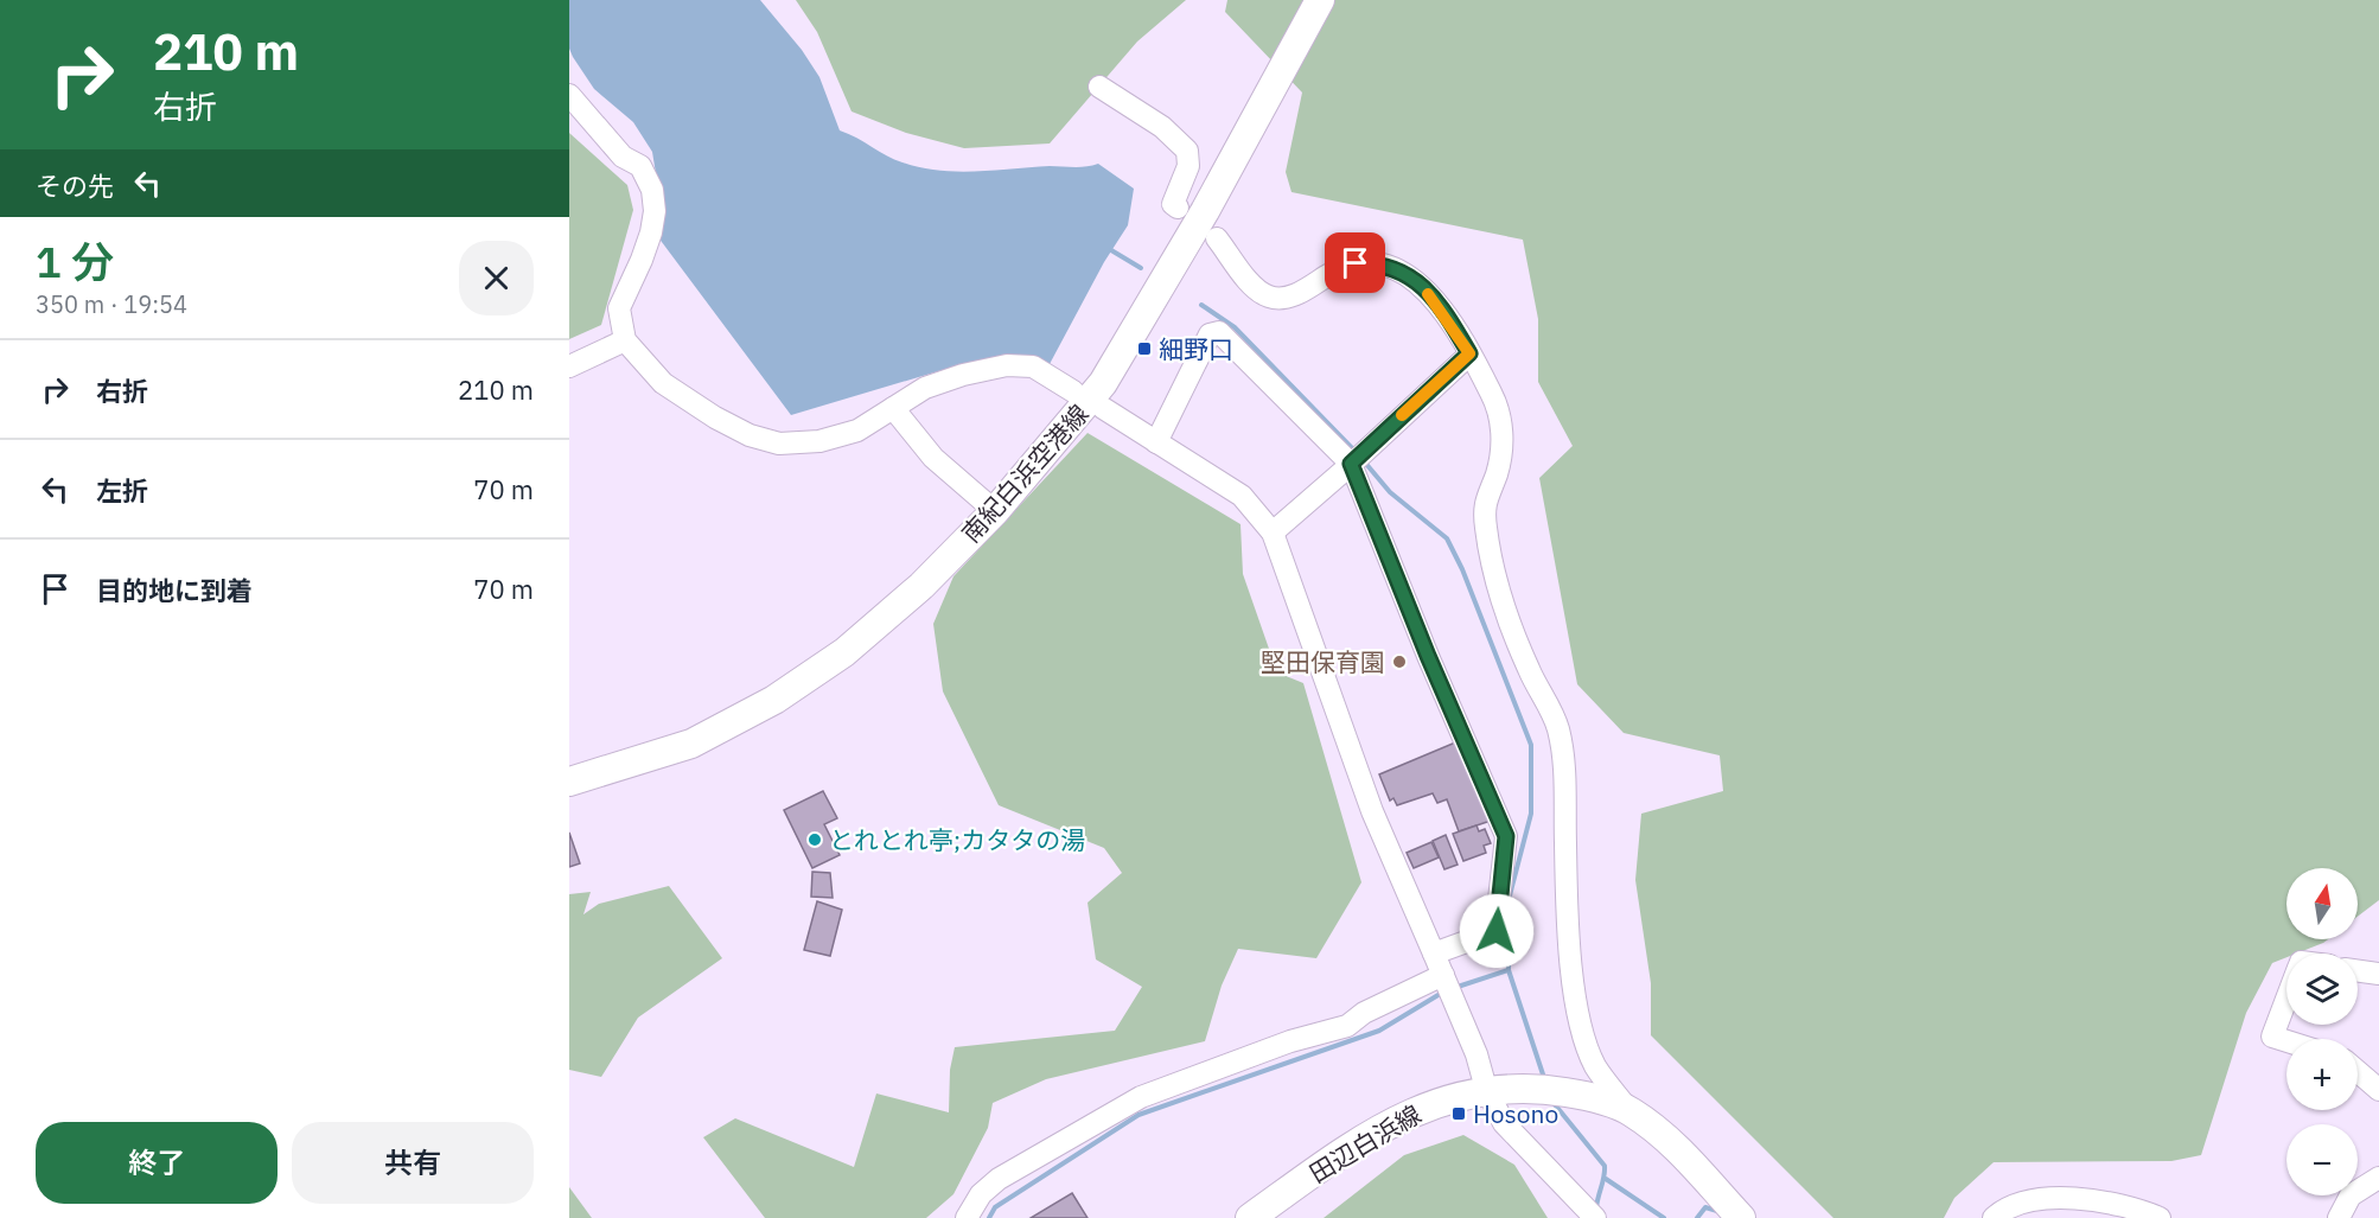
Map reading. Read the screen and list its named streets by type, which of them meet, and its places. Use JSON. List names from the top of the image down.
{
  "streets": {
    "main road": ["南紀白浜空港線", "田辺白浜線"]
  },
  "places": {
    "transit": ["細野口", "Hosono"],
    "other": ["堅田保育園", "とれとれ亭;カタタの湯"]
  },
  "north": "top",
  "page": {
    "turn": ["210 m", "右折"],
    "then": "その先",
    "heading": ["1 分", "350 m · 19:54"],
    "list": [
      {
        "name": "右折",
        "value": "210 m"
      },
      {
        "name": "左折",
        "value": "70 m"
      },
      {
        "name": "目的地に到着",
        "value": "70 m"
      }
    ],
    "map_buttons": ["+", "−"],
    "buttons": ["終了", "共有"]
  }
}
